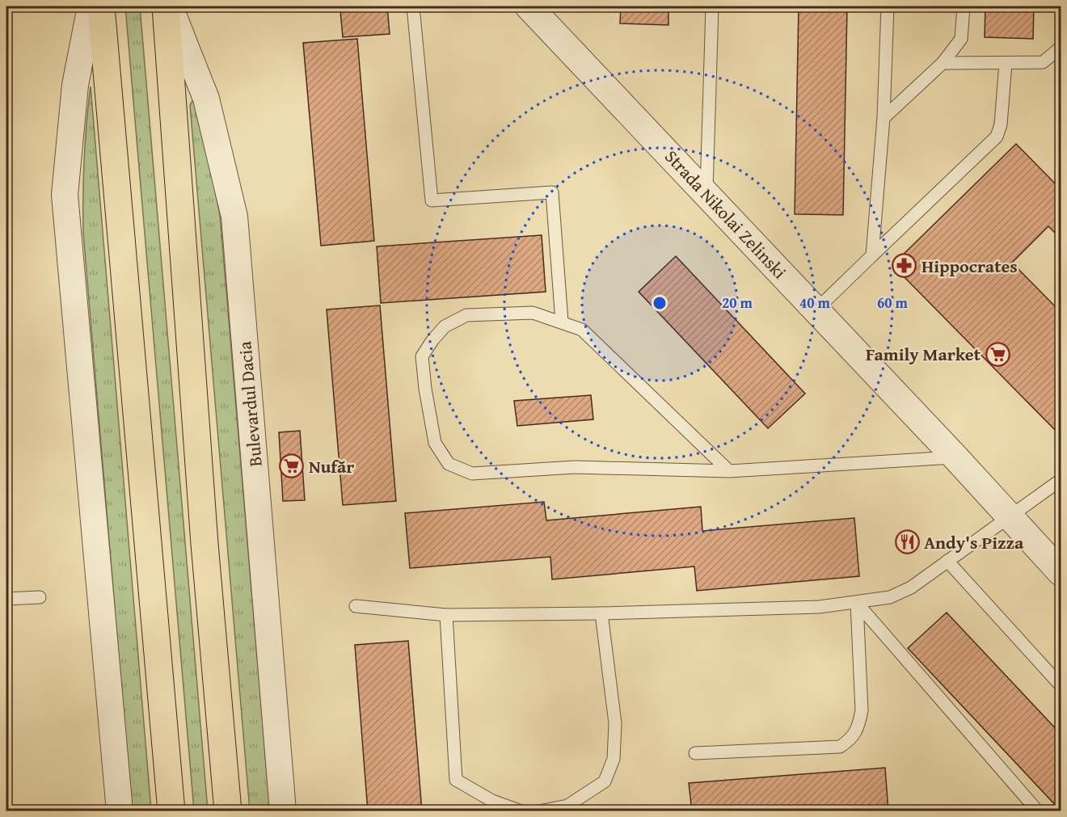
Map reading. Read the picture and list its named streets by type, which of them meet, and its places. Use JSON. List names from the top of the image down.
{
  "streets": {
    "highway": ["Bulevardul Dacia"],
    "street": ["Strada Nikolai Zelinski"]
  },
  "places": {
    "pharmacy": ["Hippocrates"],
    "supermarket": ["Family Market", "Nufăr"],
    "restaurant": ["Andy's Pizza"]
  },
  "rings": ["20 m", "40 m", "60 m"]
}
